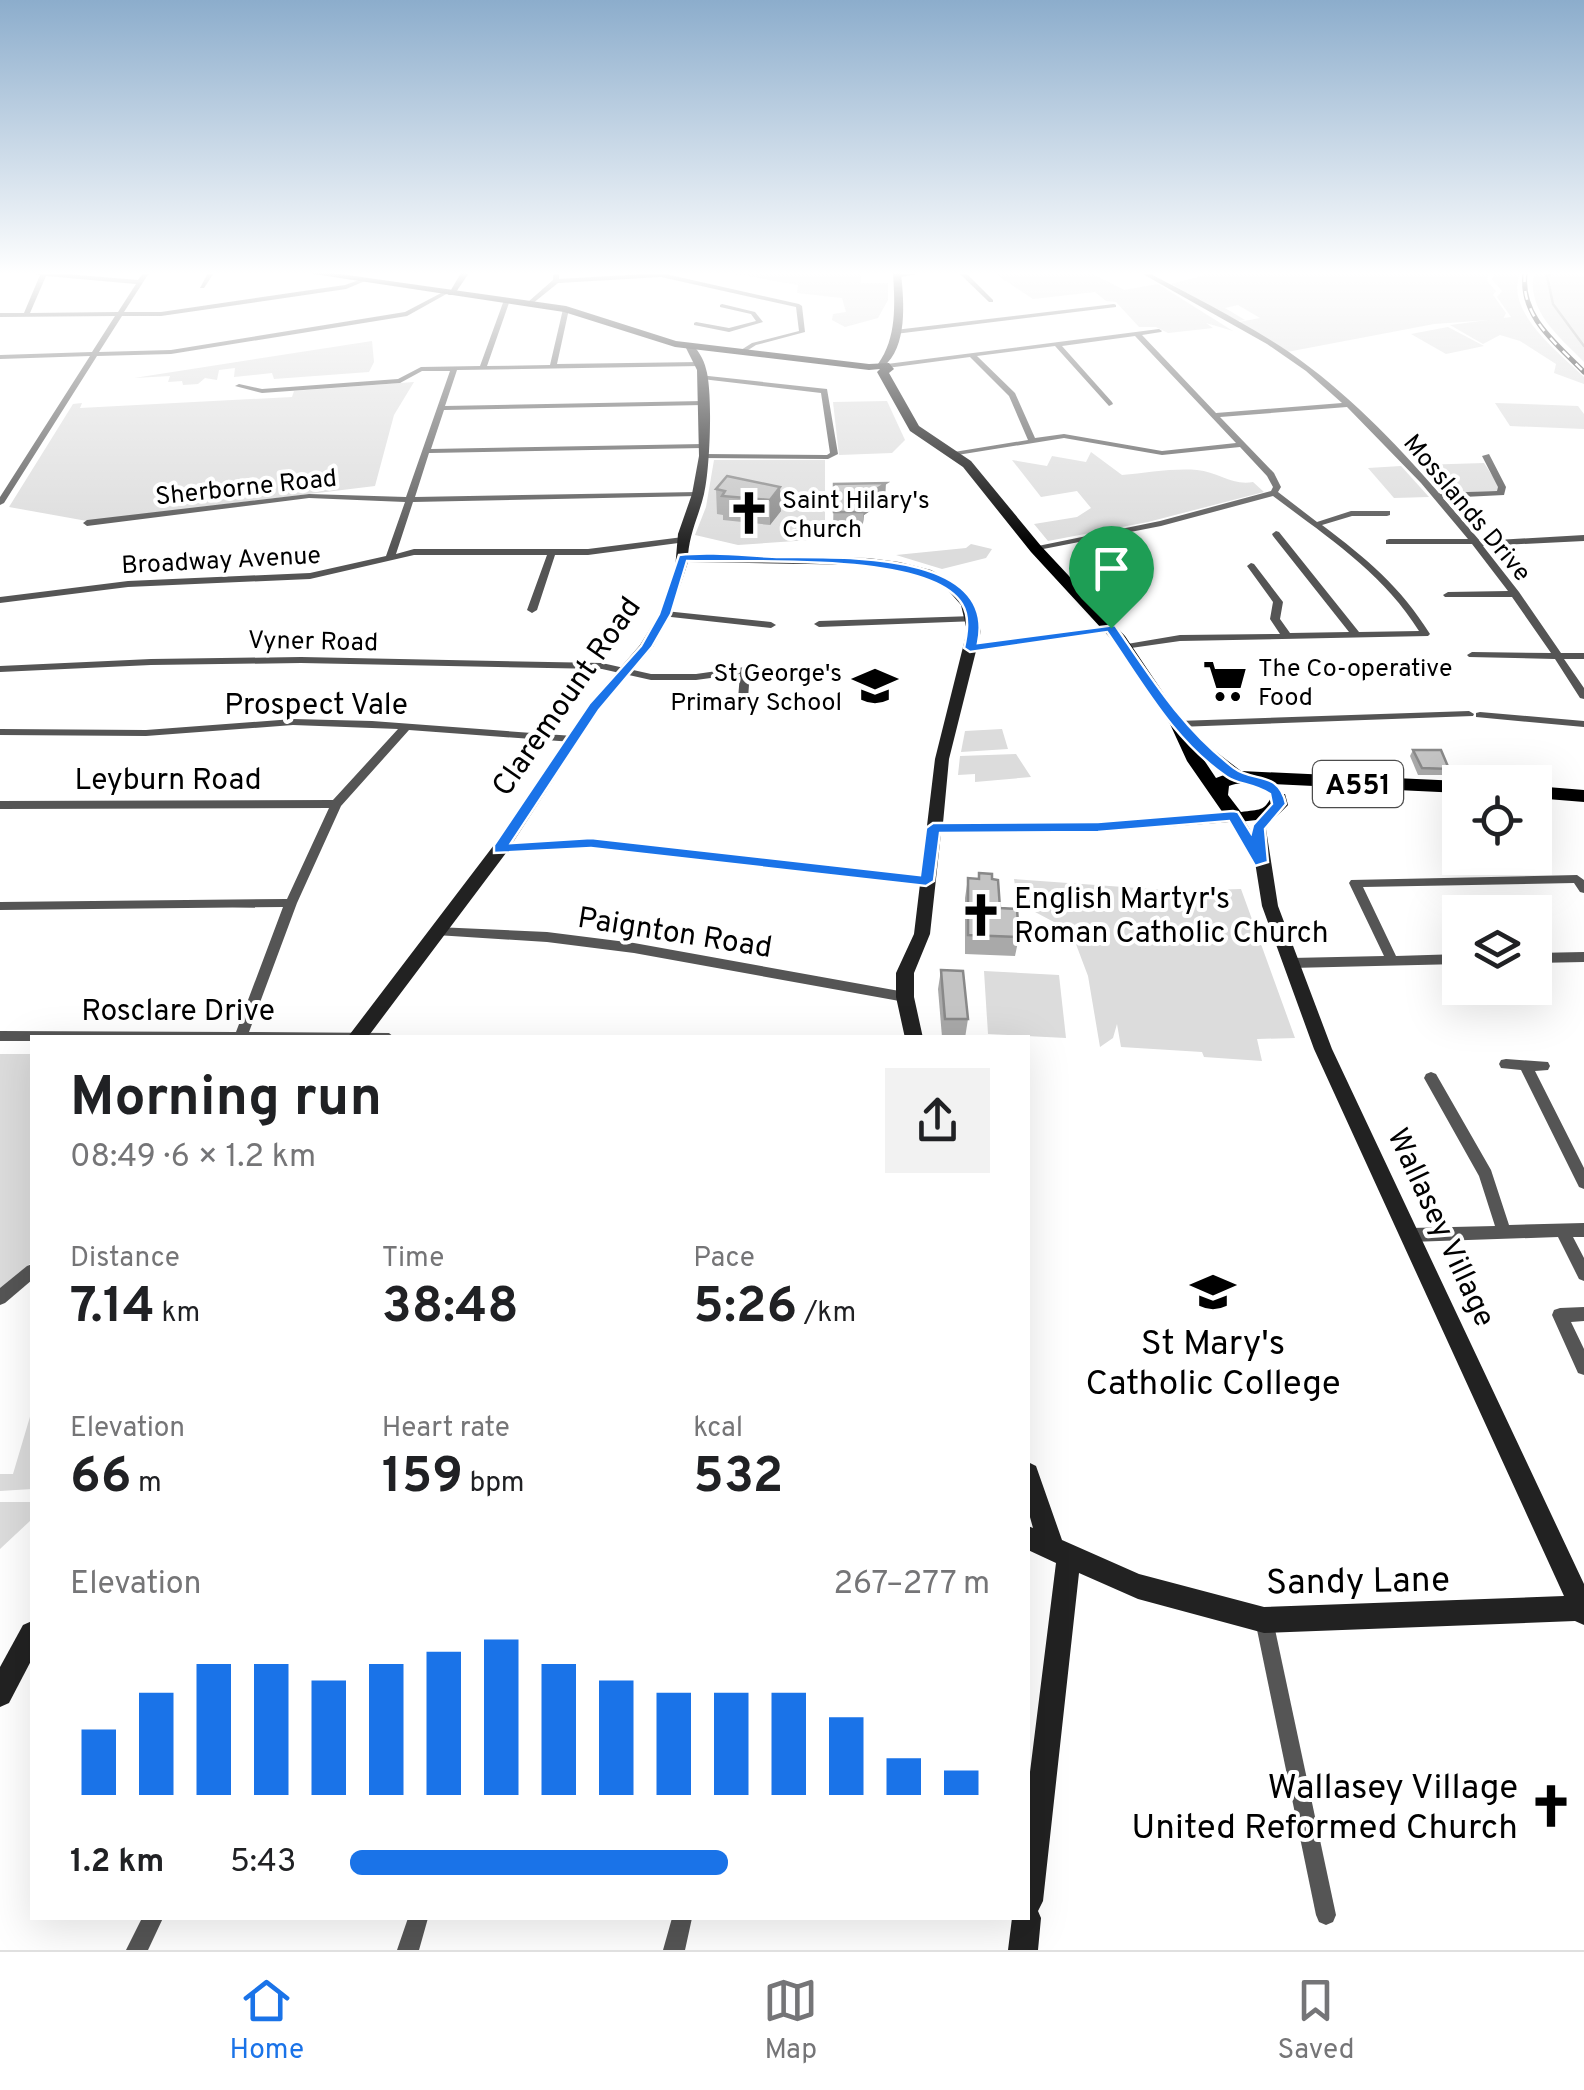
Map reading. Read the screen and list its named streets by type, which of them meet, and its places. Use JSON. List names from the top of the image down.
{
  "streets": {
    "main road": ["A551"],
    "street": [
      "Sherborne Road",
      "Mosslands Drive",
      "Broadway Avenue",
      "Vyner Road",
      "Claremount Road",
      "Prospect Vale",
      "Leyburn Road",
      "Paignton Road",
      "Rosclare Drive",
      "Wallasey Village",
      "Sandy Lane"
    ]
  },
  "crossings": [
    ["Sherborne Road", "Claremount Road"],
    ["Broadway Avenue", "Claremount Road"],
    ["Vyner Road", "Claremount Road"],
    ["Claremount Road", "Prospect Vale"],
    ["Claremount Road", "Paignton Road"],
    ["A551", "Wallasey Village"],
    ["Wallasey Village", "Sandy Lane"]
  ],
  "places": {
    "church": ["Saint Hilary's Church", "English Martyr's Roman Catholic Church", "Wallasey Village United Reformed Church"],
    "supermarket": ["The Co-operative Food"],
    "school or university": ["St George's Primary School", "St Mary's Catholic College"]
  },
  "page": {
    "heading": ["Morning run", "08:49 · 6 × 1.2 km"],
    "stats": [
      ["Distance", "7.14 km"],
      ["Time", "38:48"],
      ["Pace", "5:26 /km"],
      ["Elevation", "66 m"],
      ["Heart rate", "159 bpm"],
      ["kcal", "532"]
    ],
    "chart": ["Elevation", "267–277 m"],
    "list": [
      {
        "name": "1.2 km",
        "note": "5:43"
      }
    ],
    "tabs": ["Home", "Map", "Saved"]
  }
}
